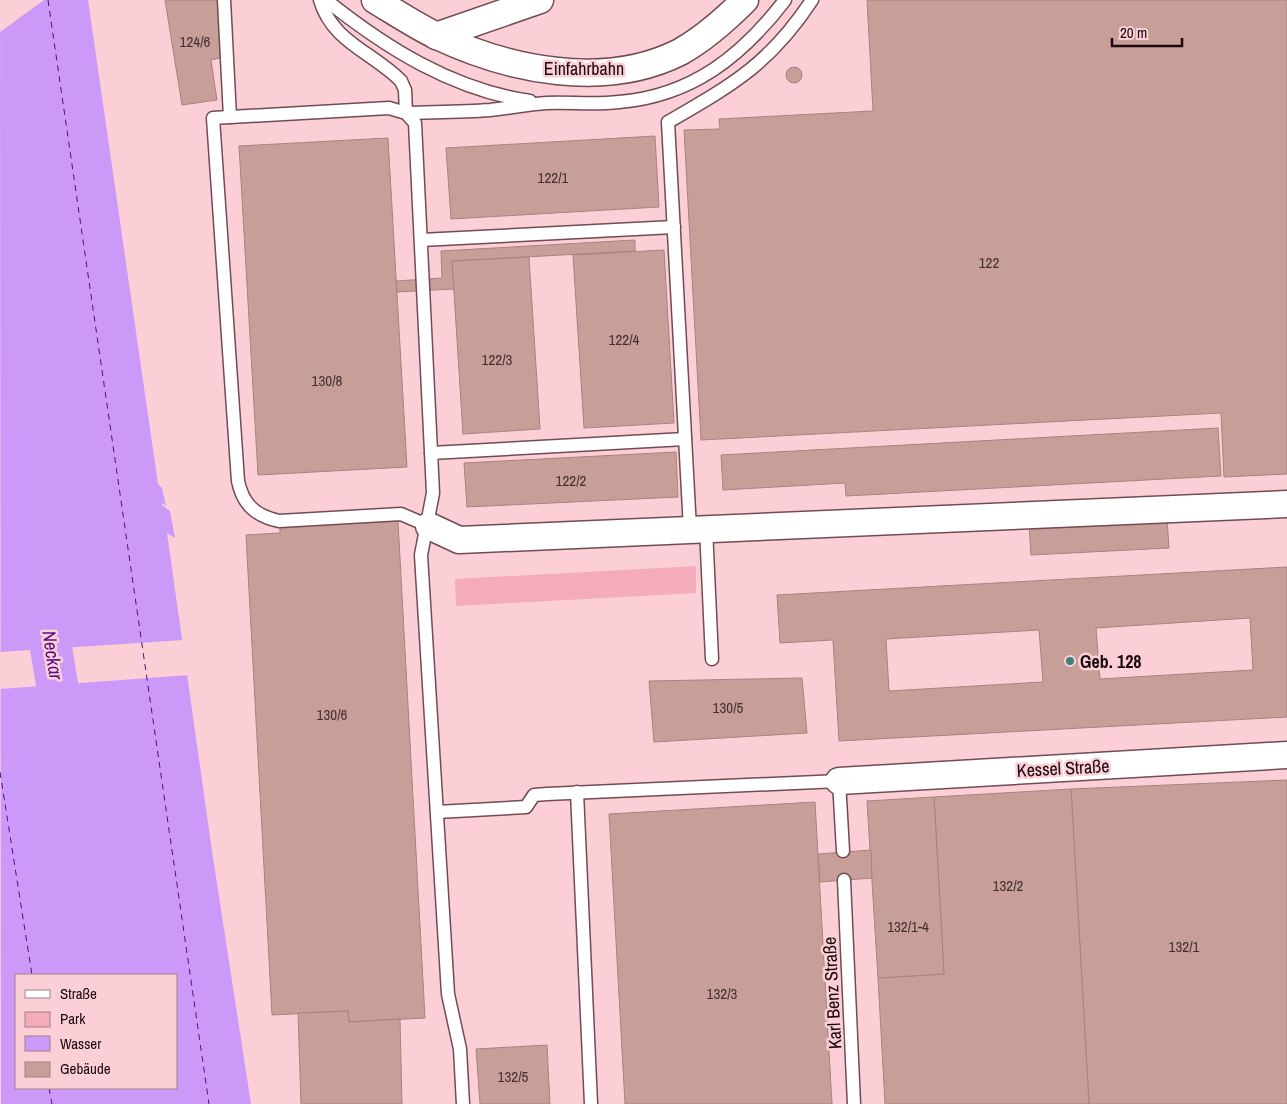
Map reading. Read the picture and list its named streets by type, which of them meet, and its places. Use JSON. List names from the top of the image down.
{
  "streets": {
    "street": ["Einfahrbahn", "Kessel Straße"],
    "lane": ["Karl Benz Straße"]
  },
  "water": ["Neckar"],
  "places": ["Geb. 128"],
  "house_numbers": [
    "124/6",
    "122/1",
    "122",
    "122/4",
    "122/3",
    "130/8",
    "122/2",
    "130/5",
    "130/6",
    "132/2",
    "132/1-4",
    "132/1",
    "132/3",
    "132/5"
  ],
  "legend": [
    "Straße",
    "Park",
    "Wasser",
    "Gebäude"
  ],
  "scale_bar": "20 m"
}
